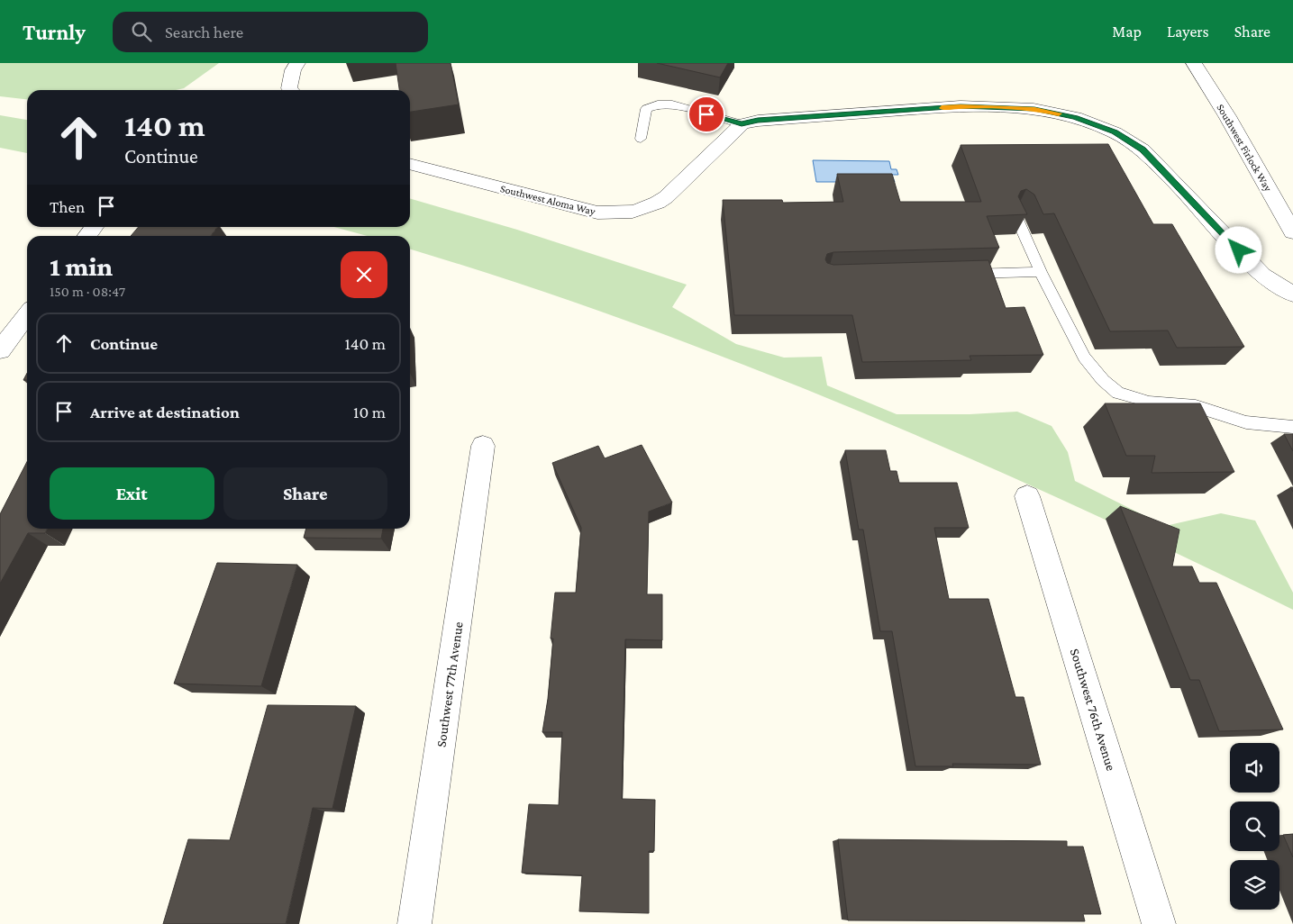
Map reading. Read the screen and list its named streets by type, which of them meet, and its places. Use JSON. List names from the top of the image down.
{
  "streets": {
    "street": [
      "Southwest Firlock Way",
      "Southwest Aloma Way",
      "Southwest 77th Avenue",
      "Southwest 76th Avenue"
    ]
  },
  "page": {
    "header": "Turnly",
    "search": "Search here",
    "nav": ["Map", "Layers", "Share"],
    "turn": ["140 m", "Continue"],
    "then": "Then",
    "heading": ["1 min", "150 m · 08:47"],
    "list": [
      {
        "name": "Continue",
        "value": "140 m"
      },
      {
        "name": "Arrive at destination",
        "value": "10 m"
      }
    ],
    "buttons": ["Exit", "Share"]
  }
}
